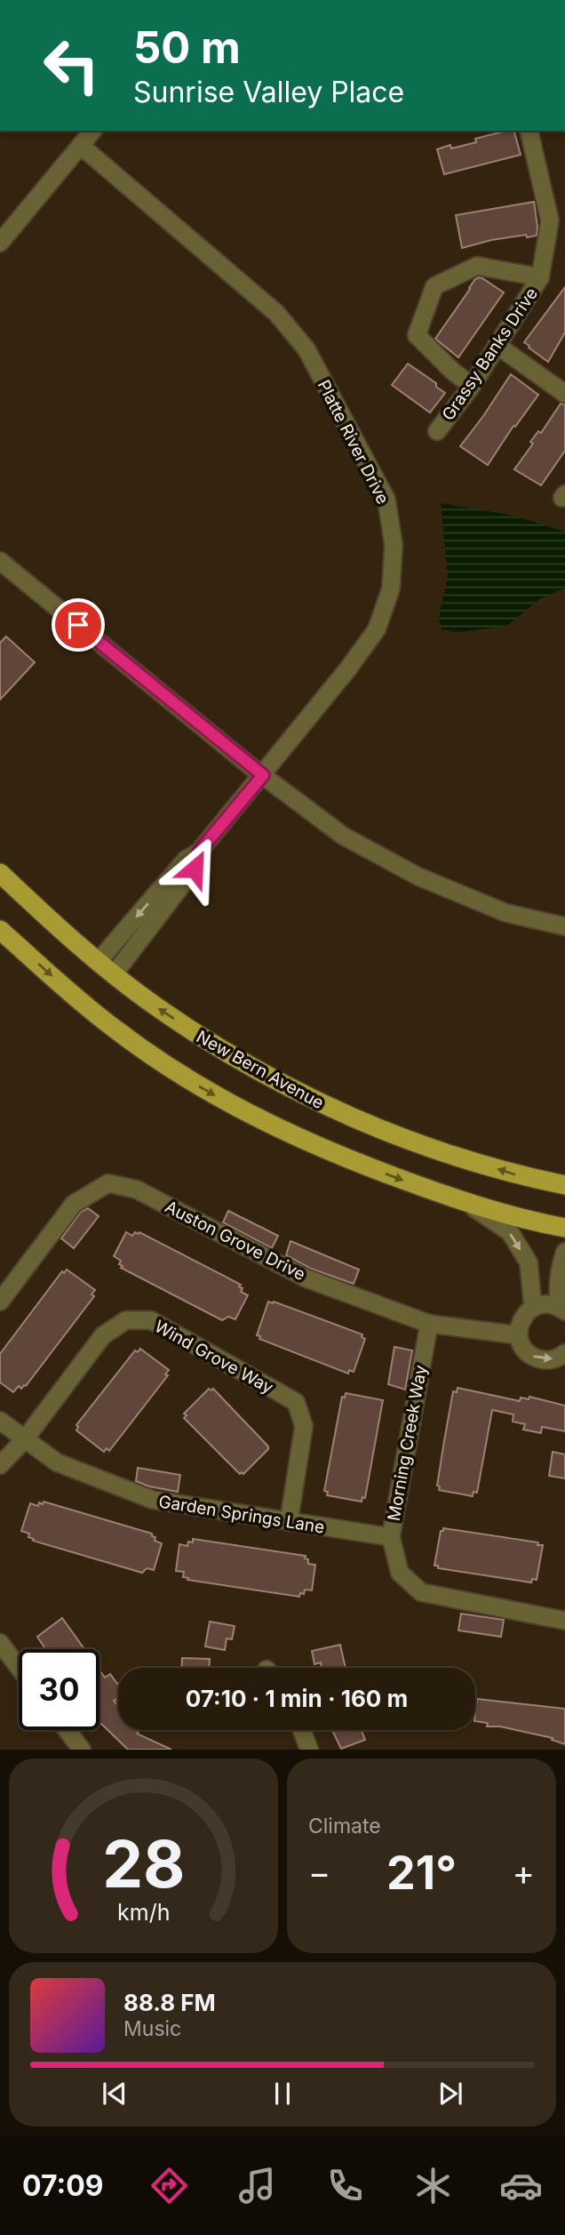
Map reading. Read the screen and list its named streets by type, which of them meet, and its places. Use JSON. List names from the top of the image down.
{
  "streets": {
    "main road": ["New Bern Avenue"],
    "street": [
      "Grassy Banks Drive",
      "Platte River Drive",
      "Auston Grove Drive",
      "Wind Grove Way",
      "Morning Creek Way",
      "Garden Springs Lane"
    ]
  },
  "crossings": [
    ["Platte River Drive", "New Bern Avenue"],
    ["Auston Grove Drive", "Morning Creek Way"],
    ["Wind Grove Way", "Garden Springs Lane"],
    ["Morning Creek Way", "Garden Springs Lane"]
  ],
  "page": {
    "turn": ["50 m", "Sunrise Valley Place"],
    "limit": "30",
    "trip": "07:10 · 1 min · 160 m",
    "tile": "Climate",
    "heat": ["−", "21°", "+"],
    "song": ["88.8 FM", "Music"],
    "tabs": "07:09",
    "gauge": ["28", "km/h"]
  }
}
